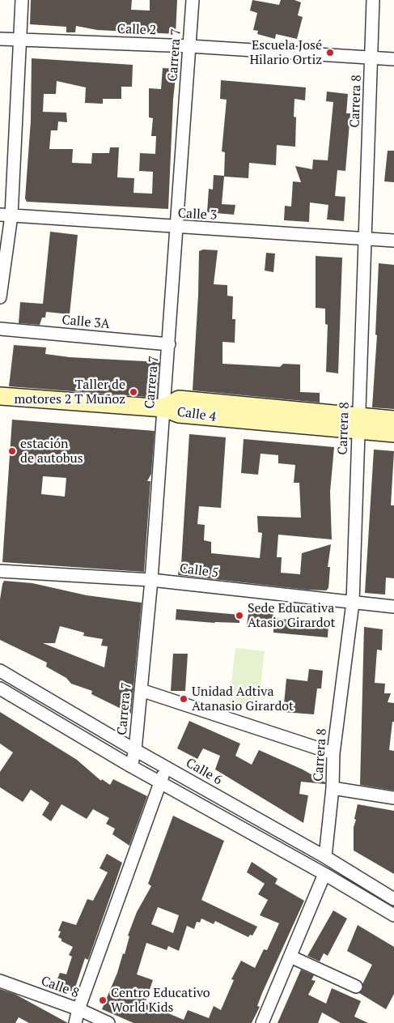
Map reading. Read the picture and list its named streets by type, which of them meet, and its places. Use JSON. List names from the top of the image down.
{
  "streets": {
    "street": [
      "Calle 2",
      "Carrera 7",
      "Carrera 8",
      "Calle 3",
      "Calle 3A",
      "Calle 4",
      "Calle 5",
      "Calle 6",
      "Calle 8"
    ]
  },
  "crossings": [
    ["Calle 2", "Carrera 7"],
    ["Calle 2", "Carrera 8"],
    ["Carrera 7", "Calle 3"],
    ["Carrera 7", "Calle 3A"],
    ["Carrera 7", "Calle 4"],
    ["Carrera 7", "Calle 5"],
    ["Carrera 7", "Calle 6"],
    ["Carrera 8", "Calle 3"],
    ["Carrera 8", "Calle 5"],
    ["Carrera 8", "Calle 6"]
  ],
  "places": [
    "Escuela José Hilario Ortiz",
    "Taller de motores 2 T Muñoz",
    "estación de autobus",
    "Sede Educativa Atasio Girardot",
    "Unidad Adtiva Atanasio Girardot",
    "Centro Educativo World Kids"
  ]
}
